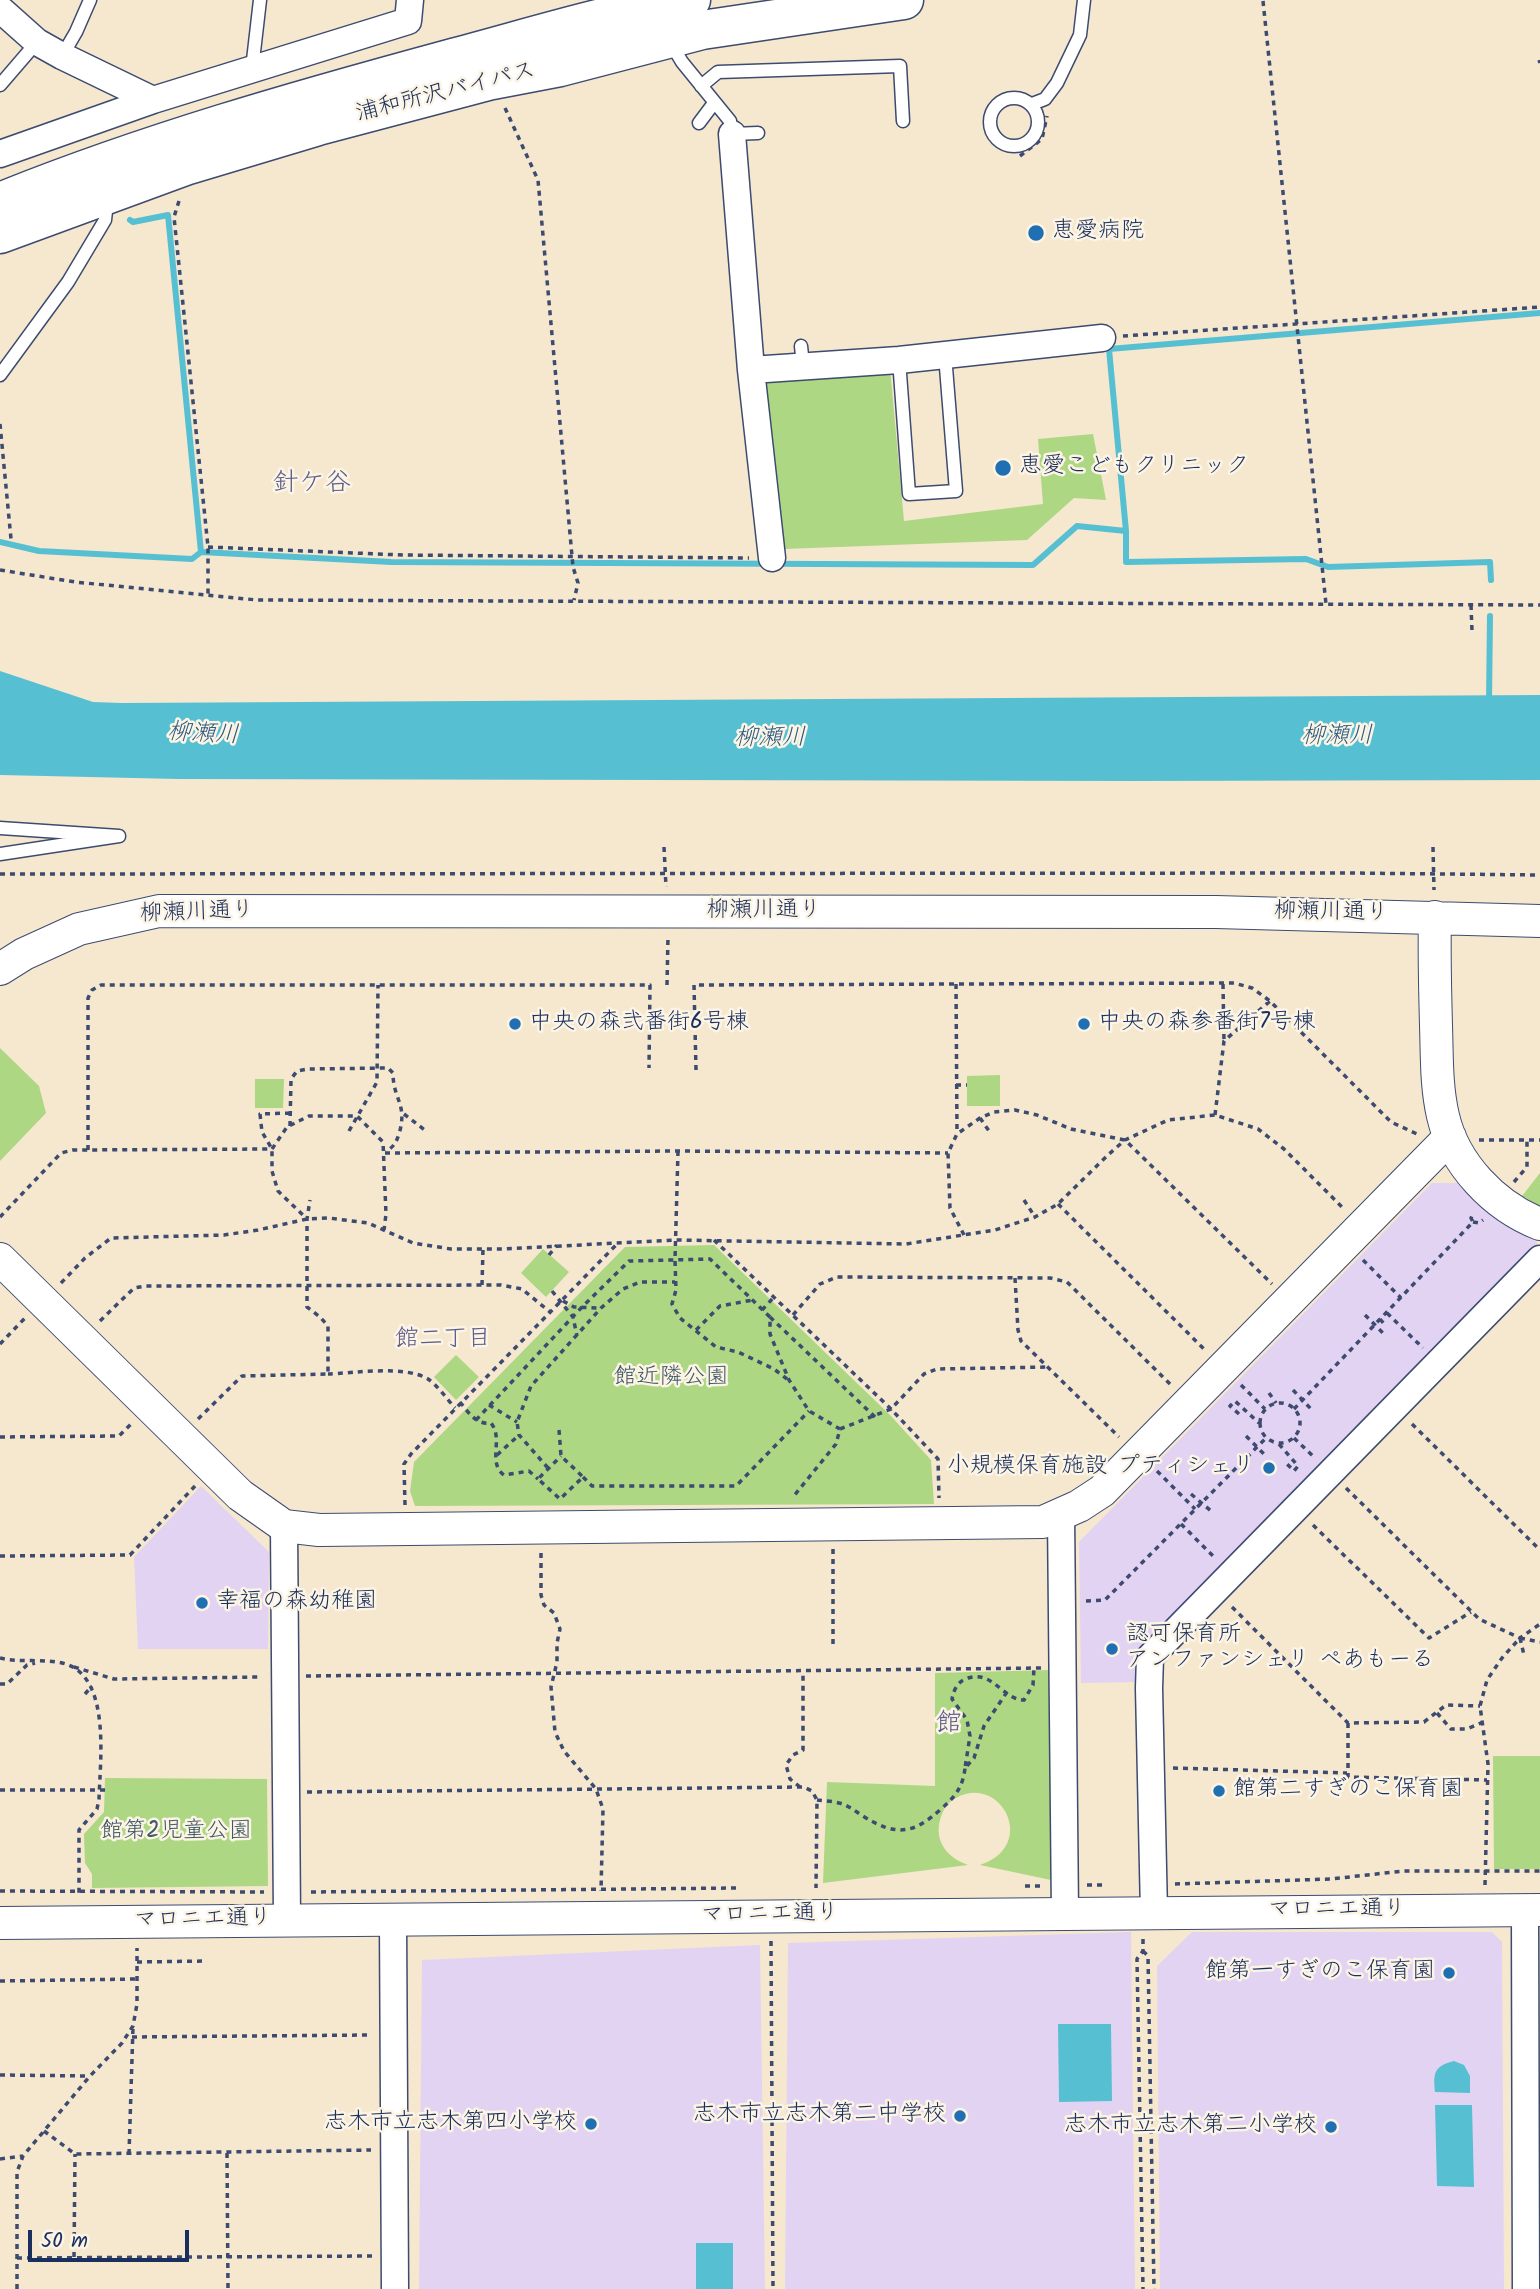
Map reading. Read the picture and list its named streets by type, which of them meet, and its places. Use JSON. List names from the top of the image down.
{
  "streets": {
    "highway": ["浦和所沢バイパス"],
    "street": ["柳瀬川通り", "マロニエ通り"]
  },
  "districts": ["針ケ谷", "館二丁目", "館"],
  "water": ["柳瀬川"],
  "parks": ["館近隣公園", "館第2児童公園"],
  "places": [
    "恵愛病院",
    "恵愛こどもクリニック",
    "中央の森弐番街6号棟",
    "中央の森参番街7号棟",
    "小規模保育施設 プティシェリ",
    "幸福の森幼稚園",
    "認可保育所 アンファンシェリ ぺあもーる",
    "館第二すぎのこ保育園",
    "館第一すぎのこ保育園",
    "志木市立志木第二中学校",
    "志木市立志木第四小学校",
    "志木市立志木第二小学校"
  ],
  "scale_bar": "50 m"
}
